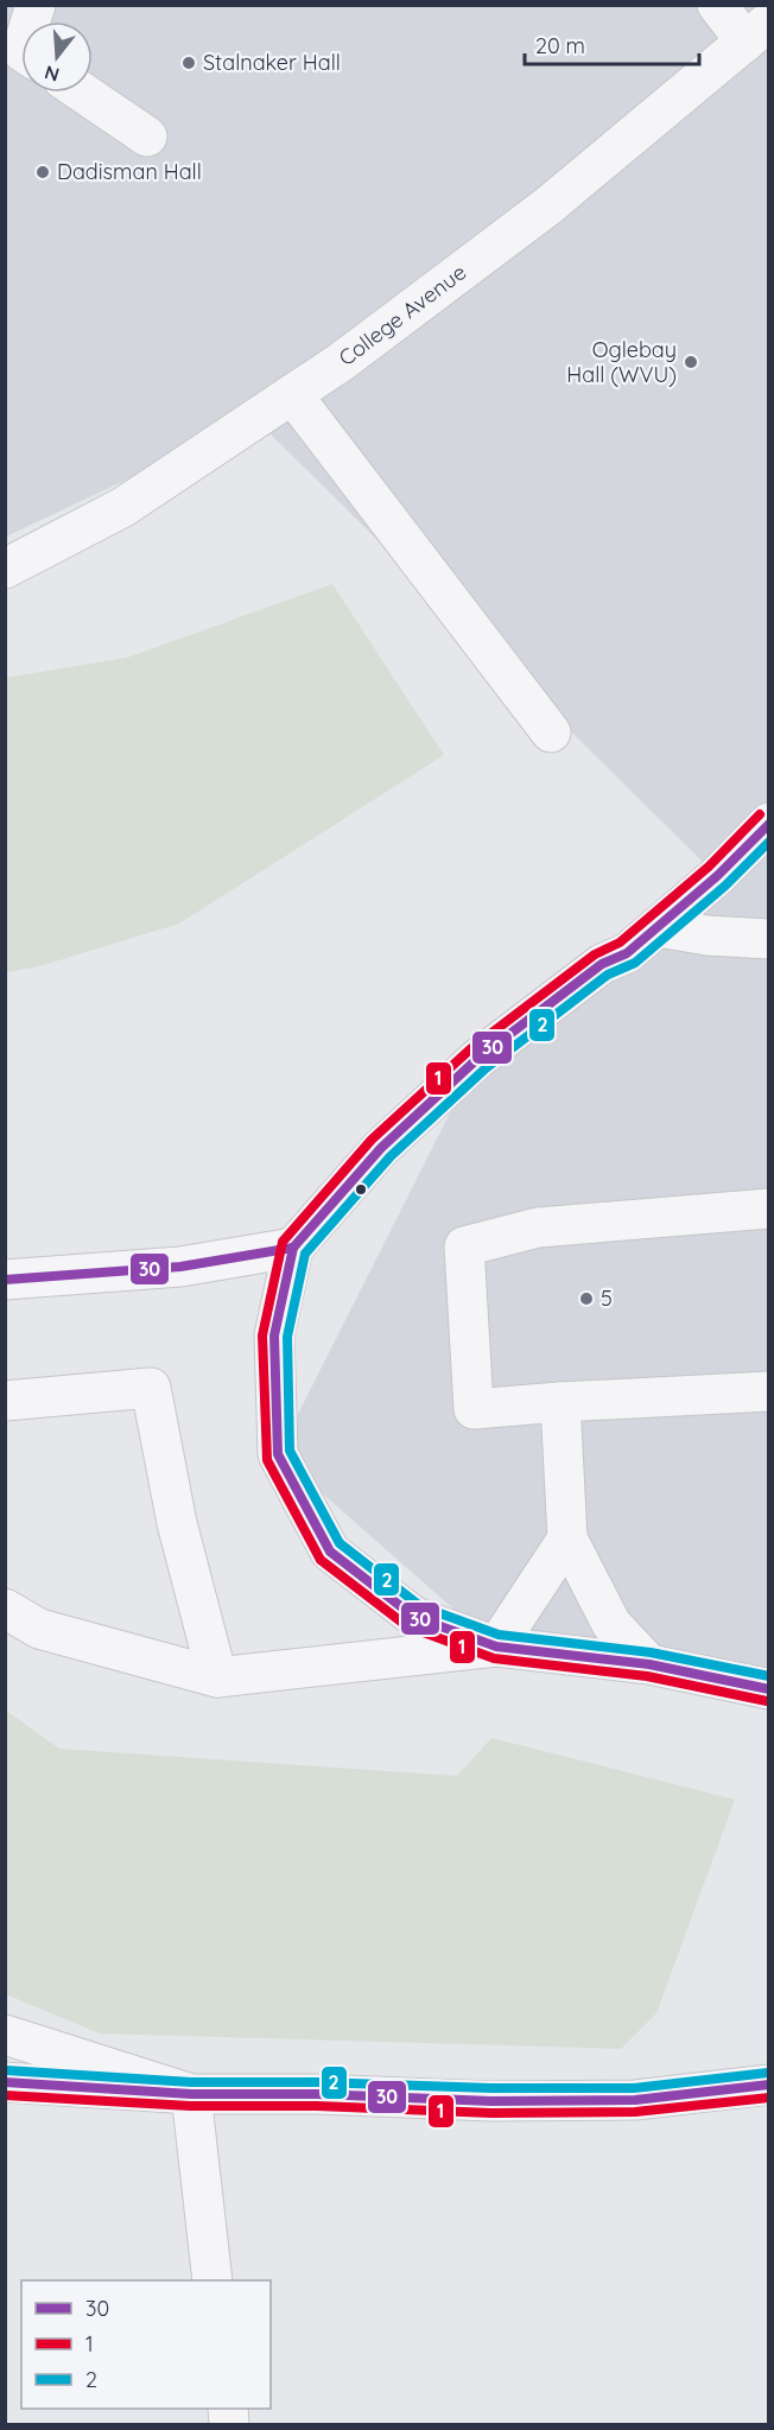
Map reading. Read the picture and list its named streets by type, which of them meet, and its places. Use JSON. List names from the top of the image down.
{
  "streets": {
    "street": ["College Avenue"]
  },
  "places": [
    "Stalnaker Hall",
    "Dadisman Hall",
    "Oglebay Hall (WVU)",
    "5"
  ],
  "lines": ["transit line 1", "transit line 30", "transit line 2"],
  "legend": ["30", "1", "2"],
  "scale_bar": "20 m",
  "north": "bottom"
}
